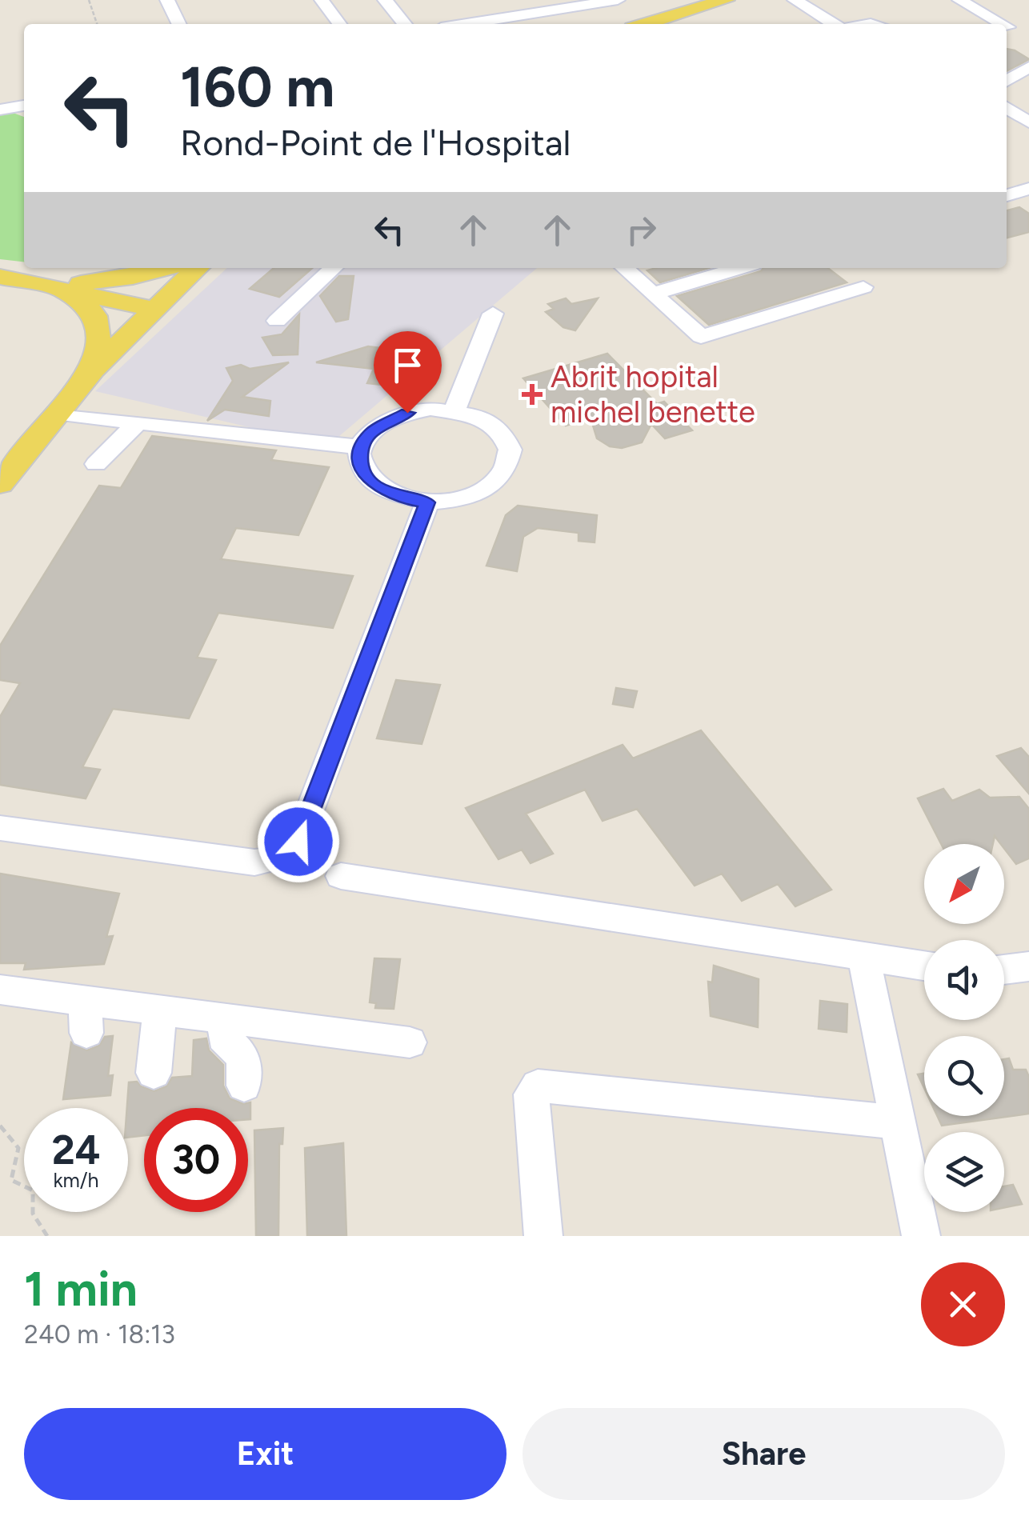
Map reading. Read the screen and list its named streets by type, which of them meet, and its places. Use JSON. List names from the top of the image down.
{
  "places": {
    "health": ["Abrit hopital michel benette"]
  },
  "north": "bottom left",
  "page": {
    "turn": ["160 m", "Rond-Point de l'Hospital"],
    "speed": "24 km/h",
    "limit": "30",
    "heading": ["1 min", "240 m · 18:13"],
    "buttons": ["Exit", "Share"]
  }
}
